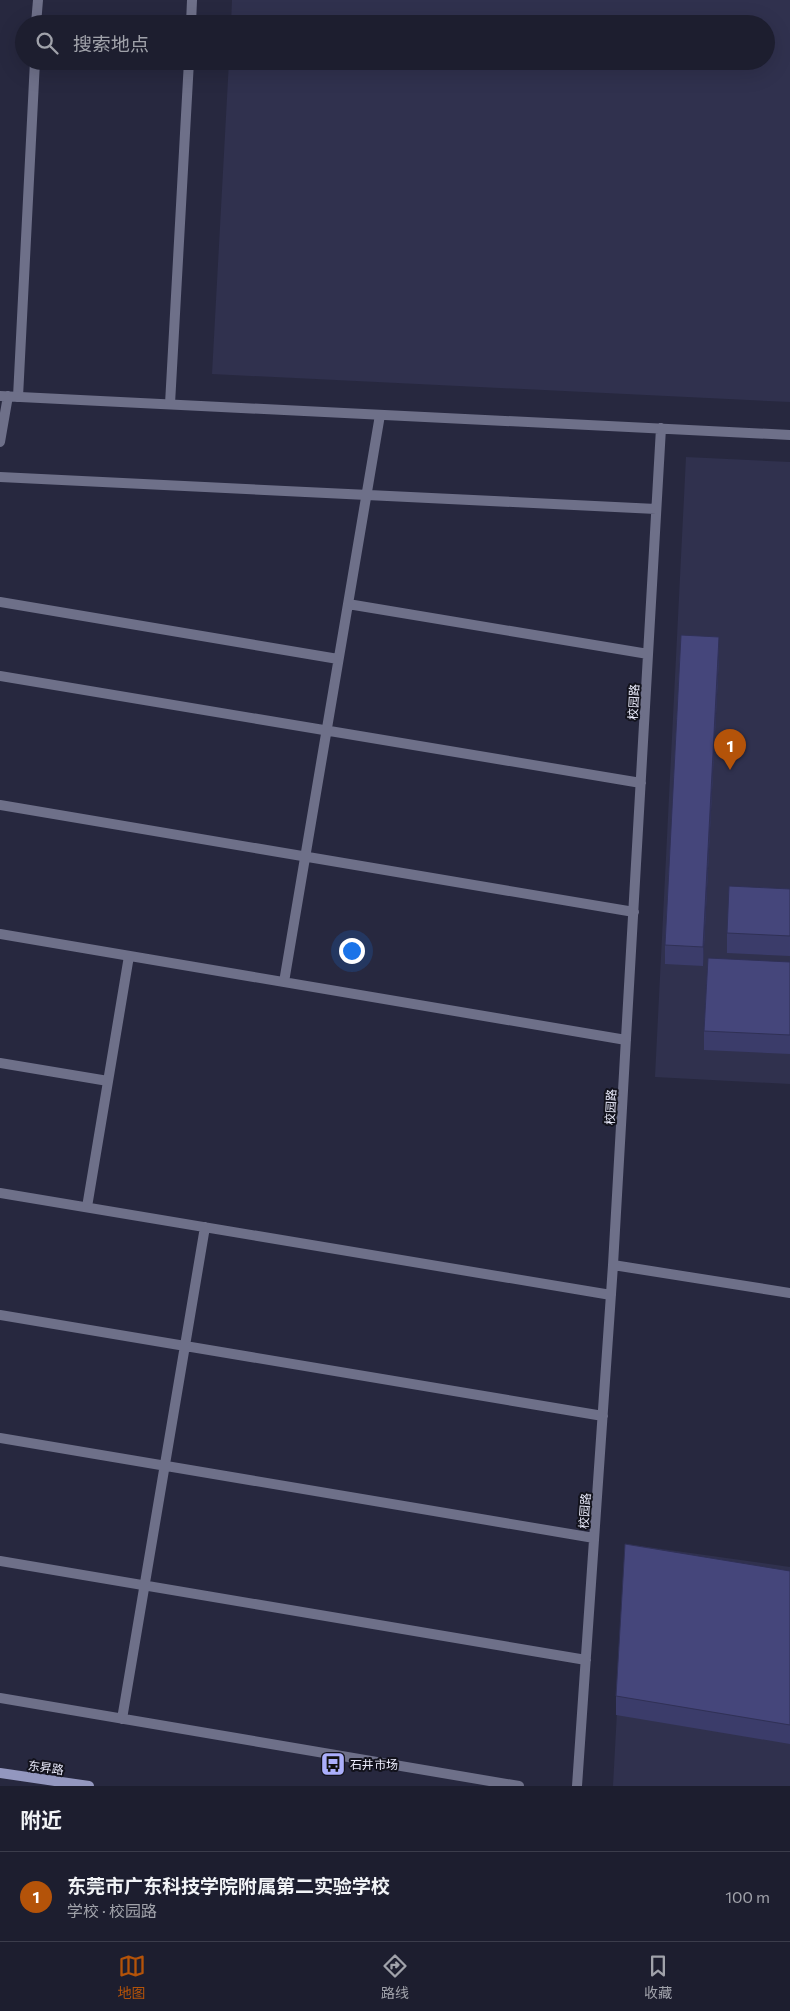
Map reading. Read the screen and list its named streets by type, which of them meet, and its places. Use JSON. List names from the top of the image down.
{
  "streets": {
    "main road": ["东昇路"],
    "street": ["校园路"]
  },
  "places": {
    "bus stop": ["石井市场"]
  },
  "page": {
    "search": "搜索地点",
    "pins": "1",
    "heading": "附近",
    "list": [
      {
        "mark": "1",
        "name": "东莞市广东科技学院附属第二实验学校",
        "note": "学校 · 校园路",
        "value": "100 m"
      }
    ],
    "nav": ["地图", "路线", "收藏"]
  }
}
